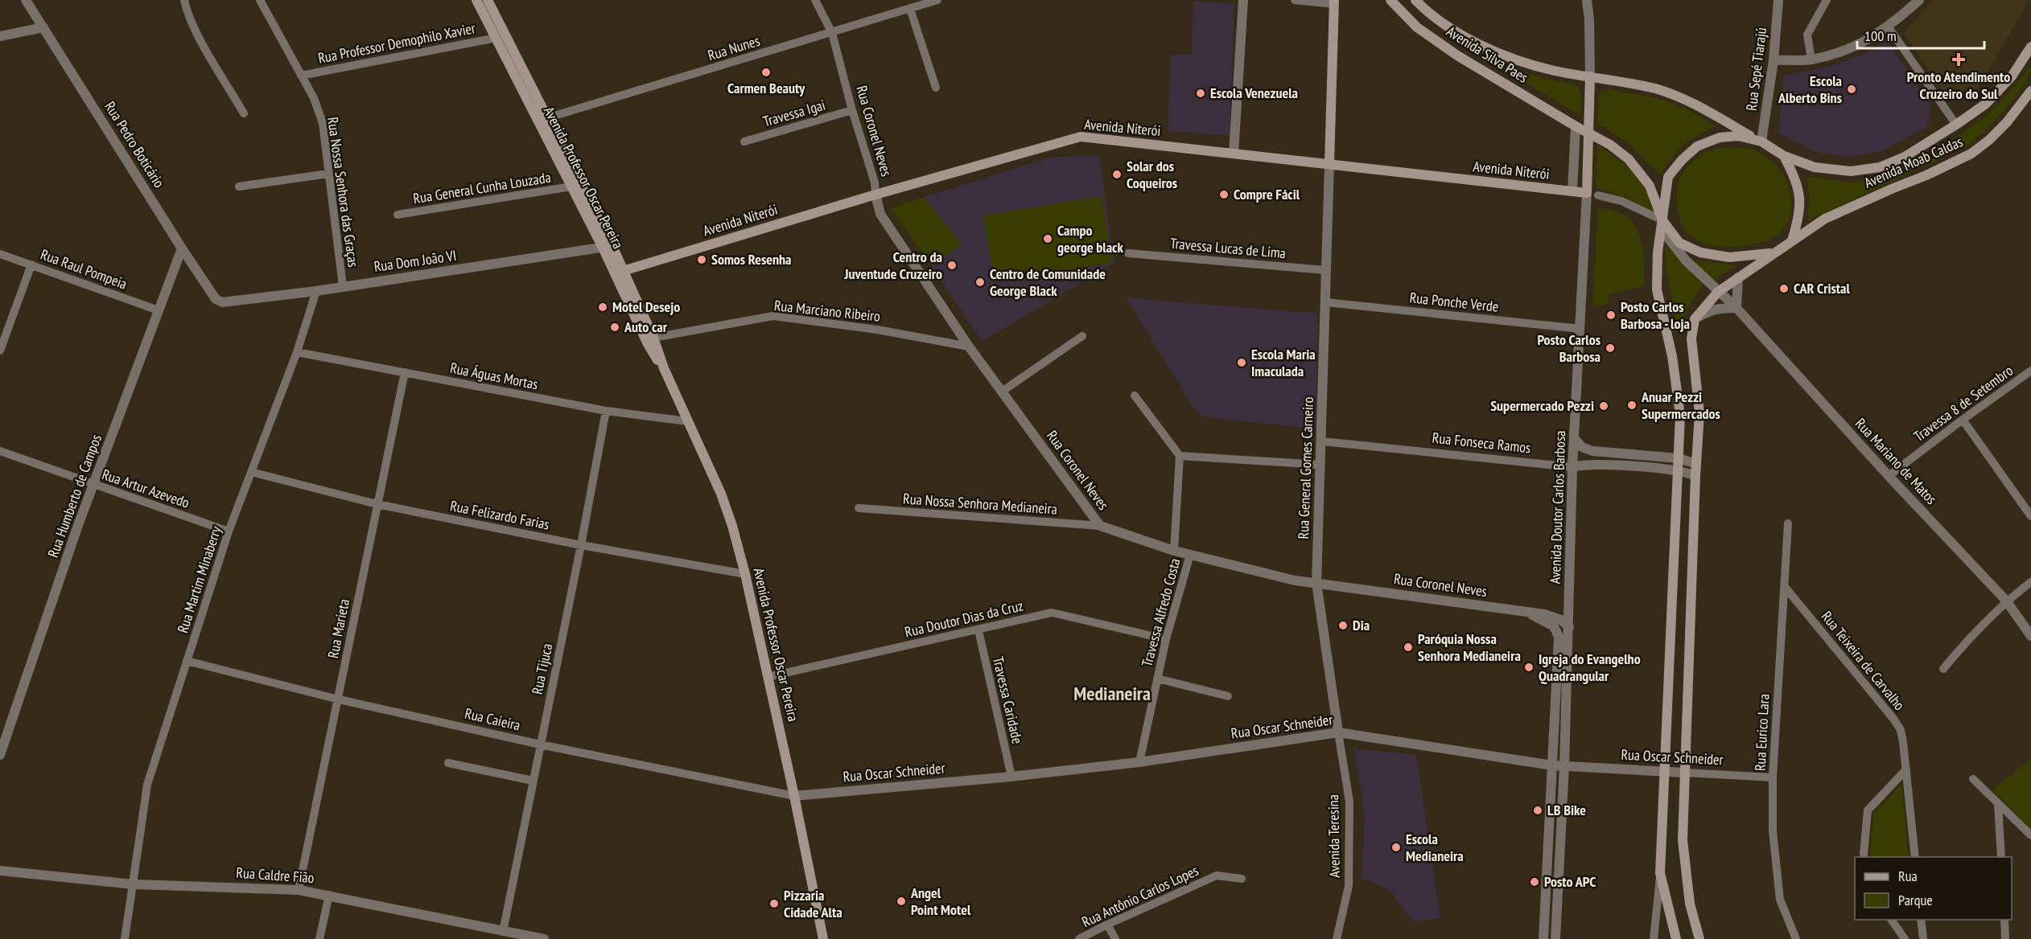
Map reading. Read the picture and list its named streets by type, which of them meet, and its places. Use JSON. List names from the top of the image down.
{
  "streets": {
    "main road": [
      "Avenida Silva Paes",
      "Avenida Niterói",
      "Avenida Moab Caldas",
      "Avenida Professor Oscar Pereira",
      "Rua General Gomes Carneiro",
      "Avenida Doutor Carlos Barbosa"
    ],
    "street": [
      "Rua Professor Demophilo Xavier",
      "Rua Nunes",
      "Rua Sepé Tiarajú",
      "Travessa Igai",
      "Rua Coronel Neves",
      "Rua Pedro Boticário",
      "Rua General Cunha Louzada",
      "Rua Nossa Senhora das Graças",
      "Travessa Lucas de Lima",
      "Rua Dom João VI",
      "Rua Raul Pompeia",
      "Rua Ponche Verde",
      "Rua Marciano Ribeiro",
      "Rua Águas Mortas",
      "Travessa 8 de Setembro",
      "Rua Fonseca Ramos",
      "Rua Mariano de Matos",
      "Rua Artur Azevedo",
      "Rua Humberto de Campos",
      "Rua Nossa Senhora Medianeira",
      "Rua Felizardo Farias",
      "Rua Martim Minaberry",
      "Travessa Alfredo Costa",
      "Rua Doutor Dias da Cruz",
      "Rua Marieta",
      "Rua Teixeira de Carvalho",
      "Rua Tijuca",
      "Travessa Caridade",
      "Rua Caieira",
      "Rua Oscar Schneider",
      "Rua Eurico Lara",
      "Avenida Teresina",
      "Rua Caldre Fião",
      "Rua Antônio Carlos Lopes"
    ]
  },
  "crossings": [
    ["Rua Professor Demophilo Xavier", "Avenida Professor Oscar Pereira"],
    ["Rua Professor Demophilo Xavier", "Rua Nossa Senhora das Graças"],
    ["Rua Nunes", "Rua Coronel Neves"],
    ["Rua Nunes", "Avenida Professor Oscar Pereira"],
    ["Avenida Silva Paes", "Rua Sepé Tiarajú"],
    ["Avenida Silva Paes", "Avenida Moab Caldas"],
    ["Avenida Silva Paes", "Rua Mariano de Matos"],
    ["Avenida Silva Paes", "Avenida Doutor Carlos Barbosa"],
    ["Rua Sepé Tiarajú", "Avenida Moab Caldas"],
    ["Rua Sepé Tiarajú", "Rua Mariano de Matos"],
    ["Travessa Igai", "Rua Coronel Neves"],
    ["Avenida Niterói", "Rua Coronel Neves"],
    ["Avenida Niterói", "Avenida Professor Oscar Pereira"],
    ["Avenida Niterói", "Rua General Gomes Carneiro"],
    ["Avenida Niterói", "Avenida Doutor Carlos Barbosa"],
    ["Rua Coronel Neves", "Rua Marciano Ribeiro"],
    ["Rua Coronel Neves", "Rua General Gomes Carneiro"],
    ["Rua Coronel Neves", "Rua Nossa Senhora Medianeira"],
    ["Rua Coronel Neves", "Avenida Doutor Carlos Barbosa"],
    ["Rua Coronel Neves", "Travessa Alfredo Costa"],
    ["Rua Pedro Boticário", "Rua Dom João VI"],
    ["Rua Pedro Boticário", "Rua Humberto de Campos"],
    ["Avenida Moab Caldas", "Rua Mariano de Matos"],
    ["Avenida Professor Oscar Pereira", "Rua General Cunha Louzada"],
    ["Avenida Professor Oscar Pereira", "Rua Dom João VI"],
    ["Avenida Professor Oscar Pereira", "Rua Marciano Ribeiro"],
    ["Avenida Professor Oscar Pereira", "Rua Águas Mortas"],
    ["Avenida Professor Oscar Pereira", "Rua Felizardo Farias"],
    ["Avenida Professor Oscar Pereira", "Rua Doutor Dias da Cruz"],
    ["Avenida Professor Oscar Pereira", "Rua Caieira"],
    ["Avenida Professor Oscar Pereira", "Rua Oscar Schneider"],
    ["Rua Nossa Senhora das Graças", "Rua Dom João VI"],
    ["Travessa Lucas de Lima", "Rua General Gomes Carneiro"],
    ["Rua Dom João VI", "Rua Martim Minaberry"],
    ["Rua Raul Pompeia", "Rua Humberto de Campos"],
    ["Rua Ponche Verde", "Rua General Gomes Carneiro"],
    ["Rua Ponche Verde", "Avenida Doutor Carlos Barbosa"],
    ["Rua Águas Mortas", "Rua Martim Minaberry"],
    ["Rua Águas Mortas", "Rua Marieta"],
    ["Rua Águas Mortas", "Rua Tijuca"],
    ["Travessa 8 de Setembro", "Rua Mariano de Matos"],
    ["Rua Fonseca Ramos", "Rua General Gomes Carneiro"],
    ["Rua Fonseca Ramos", "Avenida Doutor Carlos Barbosa"],
    ["Rua General Gomes Carneiro", "Rua Oscar Schneider"],
    ["Rua General Gomes Carneiro", "Avenida Teresina"],
    ["Rua Artur Azevedo", "Rua Humberto de Campos"],
    ["Rua Artur Azevedo", "Rua Martim Minaberry"],
    ["Avenida Doutor Carlos Barbosa", "Rua Oscar Schneider"],
    ["Rua Felizardo Farias", "Rua Martim Minaberry"],
    ["Rua Felizardo Farias", "Rua Marieta"],
    ["Rua Felizardo Farias", "Rua Tijuca"],
    ["Rua Martim Minaberry", "Rua Caieira"],
    ["Rua Martim Minaberry", "Rua Caldre Fião"],
    ["Travessa Alfredo Costa", "Rua Doutor Dias da Cruz"],
    ["Travessa Alfredo Costa", "Rua Oscar Schneider"],
    ["Rua Doutor Dias da Cruz", "Travessa Caridade"],
    ["Rua Marieta", "Rua Caieira"],
    ["Rua Marieta", "Rua Caldre Fião"],
    ["Rua Teixeira de Carvalho", "Rua Eurico Lara"],
    ["Rua Tijuca", "Rua Caieira"],
    ["Rua Tijuca", "Rua Caldre Fião"],
    ["Travessa Caridade", "Rua Oscar Schneider"],
    ["Rua Caieira", "Rua Oscar Schneider"],
    ["Rua Oscar Schneider", "Rua Eurico Lara"],
    ["Rua Oscar Schneider", "Avenida Teresina"]
  ],
  "districts": ["Medianeira"],
  "places": {
    "health": ["Pronto Atendimento Cruzeiro do Sul"],
    "other": [
      "Carmen Beauty",
      "Escola Alberto Bins",
      "Escola Venezuela",
      "Solar dos Coqueiros",
      "Compre Fácil",
      "Campo george black",
      "Somos Resenha",
      "Centro da Juventude Cruzeiro",
      "Centro de Comunidade George Black",
      "CAR Cristal",
      "Motel Desejo",
      "Posto Carlos Barbosa - loja",
      "Auto car",
      "Posto Carlos Barbosa",
      "Escola Maria Imaculada",
      "Anuar Pezzi Supermercados",
      "Supermercado Pezzi",
      "Dia",
      "Paróquia Nossa Senhora Medianeira",
      "Igreja do Evangelho Quadrangular",
      "LB Bike",
      "Escola Medianeira",
      "Posto APC",
      "Angel Point Motel",
      "Pizzaria Cidade Alta"
    ]
  },
  "legend": ["Rua", "Parque"],
  "scale_bar": "100 m"
}
